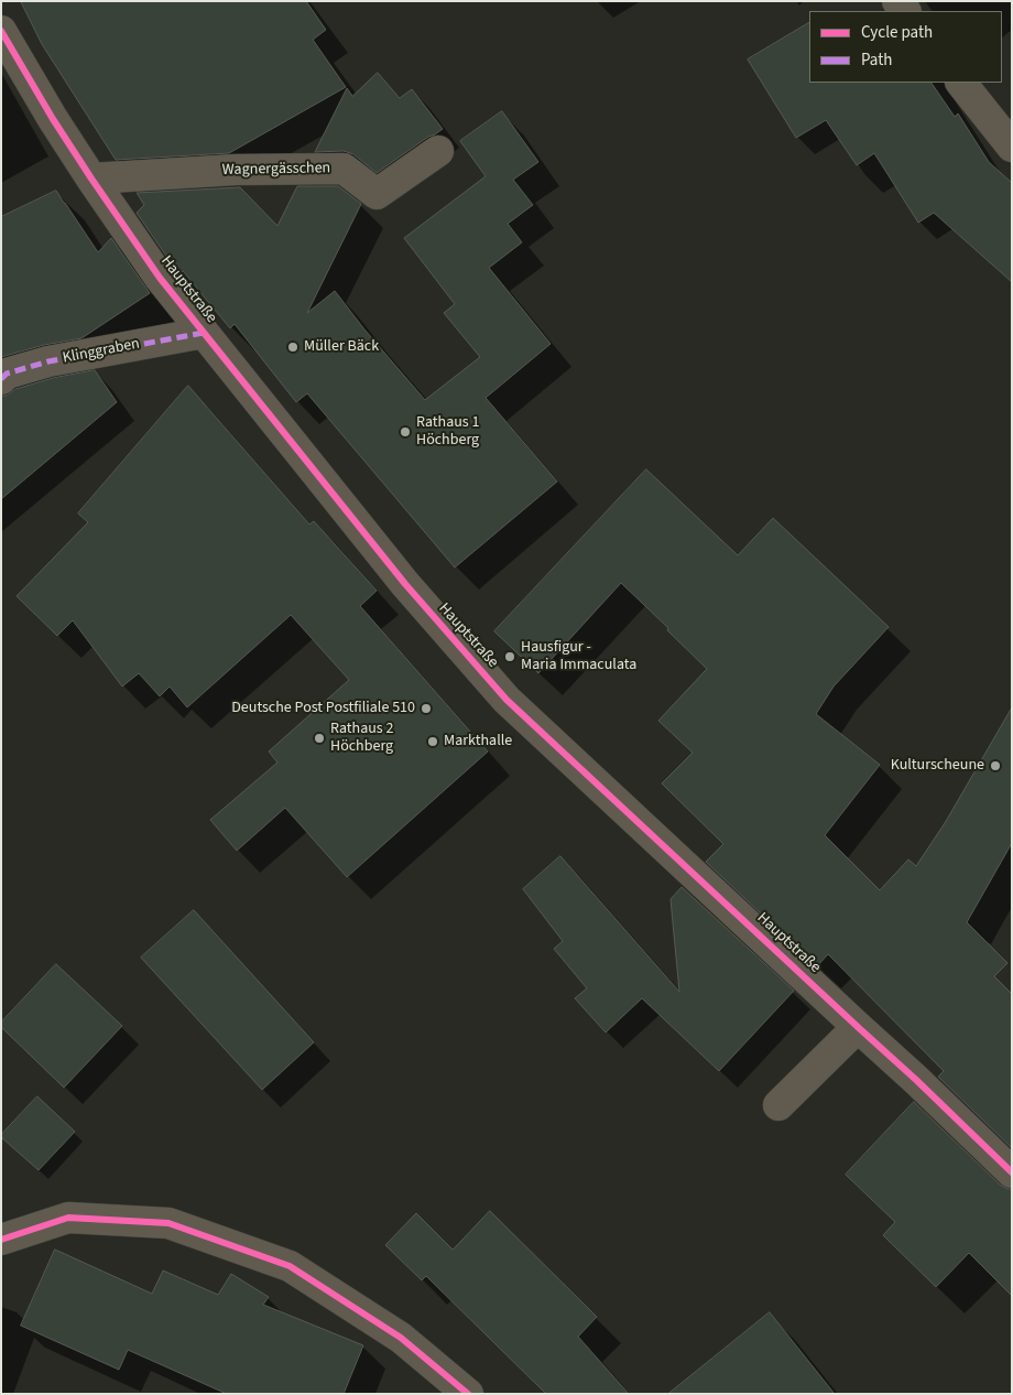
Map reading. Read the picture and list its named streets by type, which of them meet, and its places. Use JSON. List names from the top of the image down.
{
  "streets": {
    "street": ["Wagnergässchen", "Hauptstraße", "Klinggraben"]
  },
  "crossings": [
    ["Wagnergässchen", "Hauptstraße"],
    ["Hauptstraße", "Klinggraben"]
  ],
  "places": [
    "Müller Bäck",
    "Rathaus 1 Höchberg",
    "Hausfigur - Maria Immaculata",
    "Deutsche Post Postfiliale 510",
    "Rathaus 2 Höchberg",
    "Markthalle",
    "Kulturscheune"
  ],
  "legend": ["Cycle path", "Path"]
}
